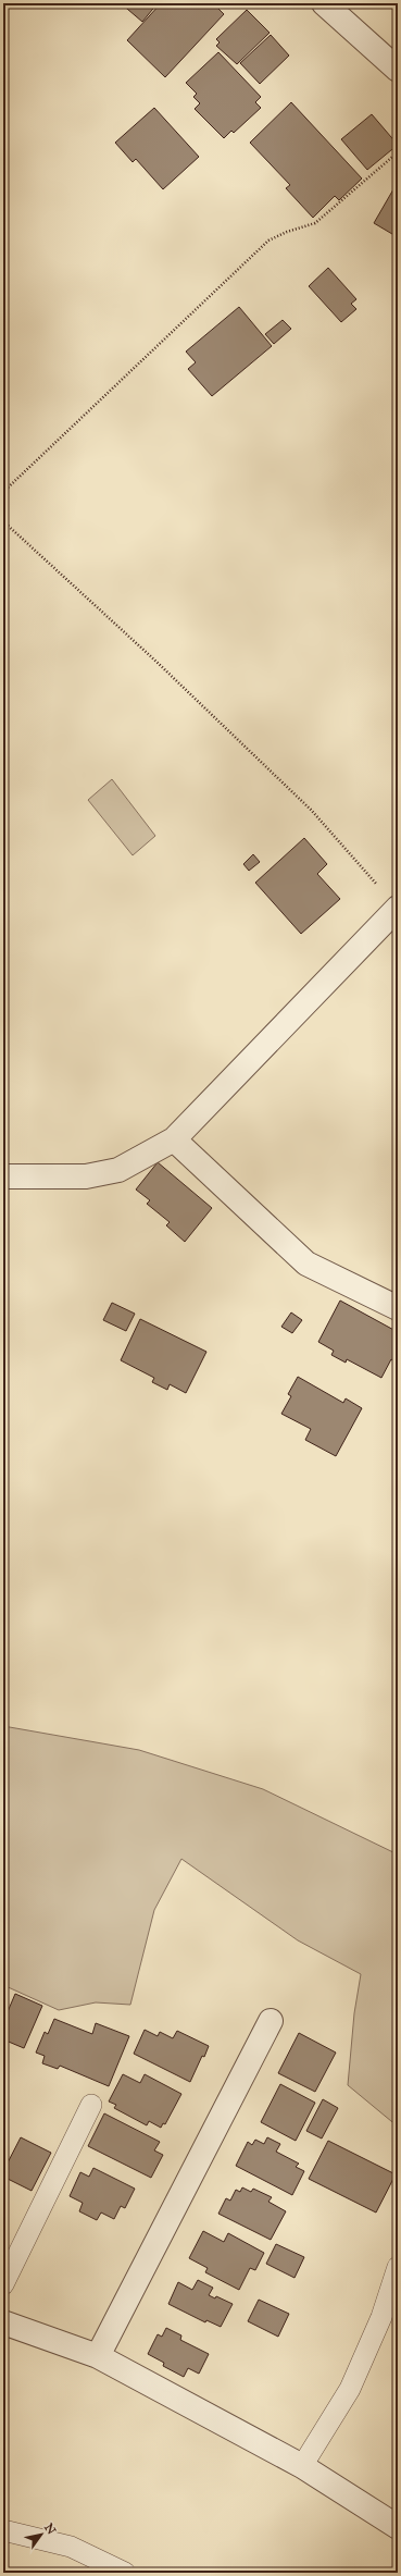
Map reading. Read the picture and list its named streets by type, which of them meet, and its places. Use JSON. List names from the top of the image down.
{
  "north": "top right"
}
